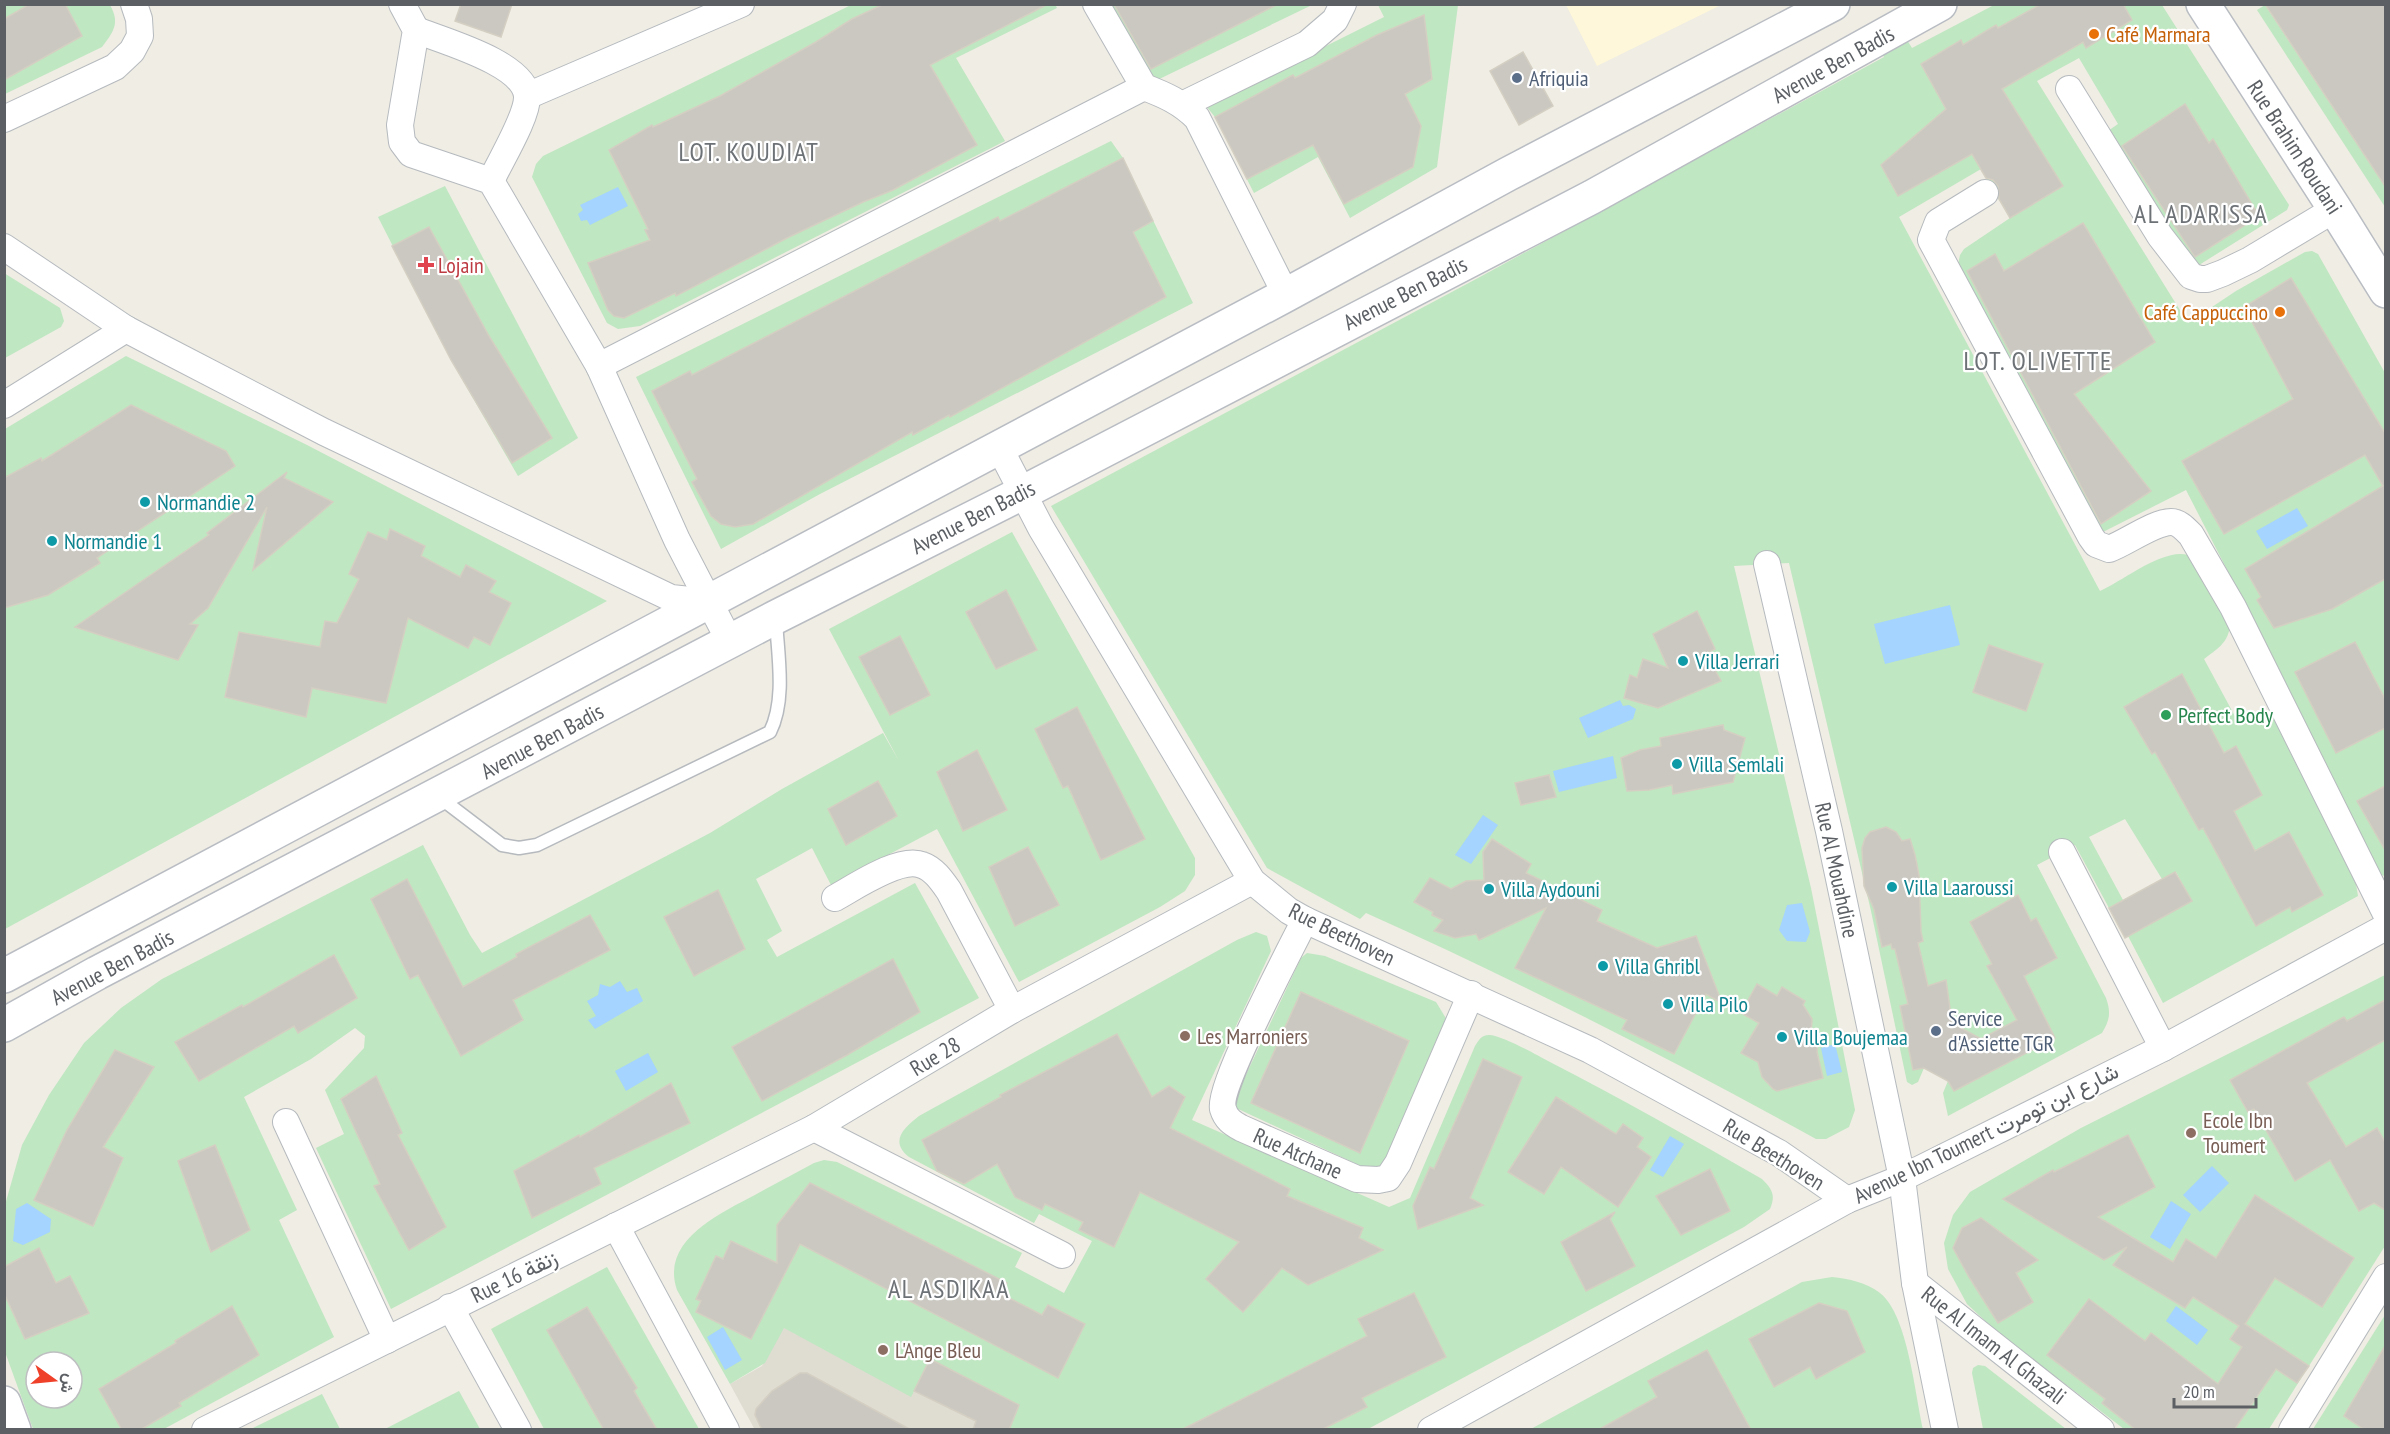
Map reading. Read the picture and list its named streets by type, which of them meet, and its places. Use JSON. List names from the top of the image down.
{
  "streets": {
    "main road": ["Avenue Ben Badis", "Rue Brahim Roudani"],
    "street": [
      "Rue Al Mouahdine",
      "Rue Beethoven",
      "Rue 28",
      "Avenue Ibn Toumert شارع ابن تومرت",
      "Rue Atchane",
      "Rue 16 زنقة",
      "Rue Al Imam Al Ghazali"
    ]
  },
  "crossings": [
    ["Avenue Ben Badis", "Rue Beethoven"],
    ["Rue Al Mouahdine", "Avenue Ibn Toumert شارع ابن تومرت"],
    ["Rue Al Mouahdine", "Rue Al Imam Al Ghazali"],
    ["Rue Beethoven", "Rue 28"],
    ["Rue Beethoven", "Avenue Ibn Toumert شارع ابن تومرت"],
    ["Rue Beethoven", "Rue Atchane"],
    ["Rue 28", "Rue 16 زنقة"]
  ],
  "districts": [
    "LOT. KOUDIAT",
    "AL ADARISSA",
    "LOT. OLIVETTE",
    "AL ASDIKAA"
  ],
  "places": {
    "other": [
      "Café Marmara",
      "Afriquia",
      "Café Cappuccino",
      "Normandie 2",
      "Normandie 1",
      "Villa Jerrari",
      "Perfect Body",
      "Villa Semlali",
      "Villa Laaroussi",
      "Villa Aydouni",
      "Villa Ghribl",
      "Villa Pilo",
      "Service d'Assiette TGR",
      "Les Marroniers",
      "Villa Boujemaa",
      "Ecole Ibn Toumert",
      "L'Ange Bleu"
    ],
    "health": ["Lojain"]
  },
  "scale_bar": "20 m",
  "north": "right"
}
